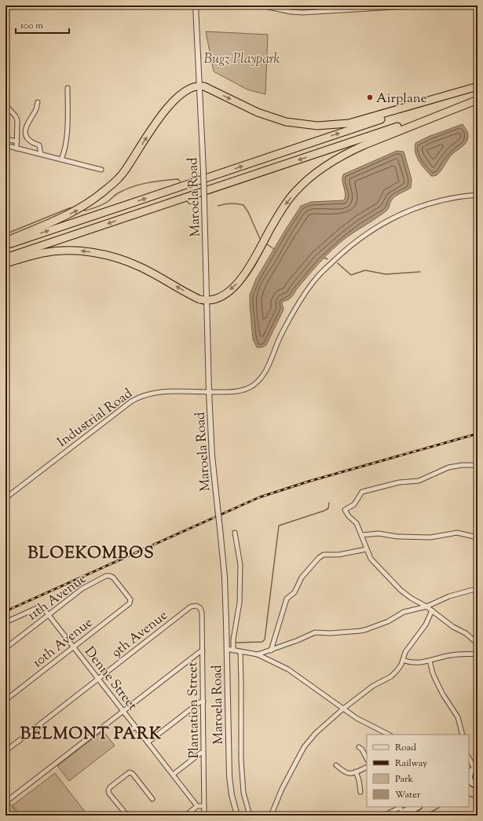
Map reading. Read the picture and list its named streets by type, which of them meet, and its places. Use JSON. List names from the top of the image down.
{
  "streets": {
    "street": [
      "Maroela Road",
      "Industrial Road",
      "11th Avenue",
      "9th Avenue",
      "10th Avenue",
      "Denne Street",
      "Plantation Street"
    ]
  },
  "crossings": [
    ["Maroela Road", "Industrial Road"],
    ["11th Avenue", "10th Avenue"],
    ["11th Avenue", "Denne Street"],
    ["9th Avenue", "Denne Street"],
    ["9th Avenue", "Plantation Street"],
    ["10th Avenue", "Denne Street"]
  ],
  "districts": ["BLOEKOMBOS", "BELMONT PARK"],
  "parks": ["Bugz Playpark"],
  "places": ["Airplane"],
  "legend": [
    "Road",
    "Railway",
    "Park",
    "Water"
  ],
  "scale_bar": "100 m"
}
